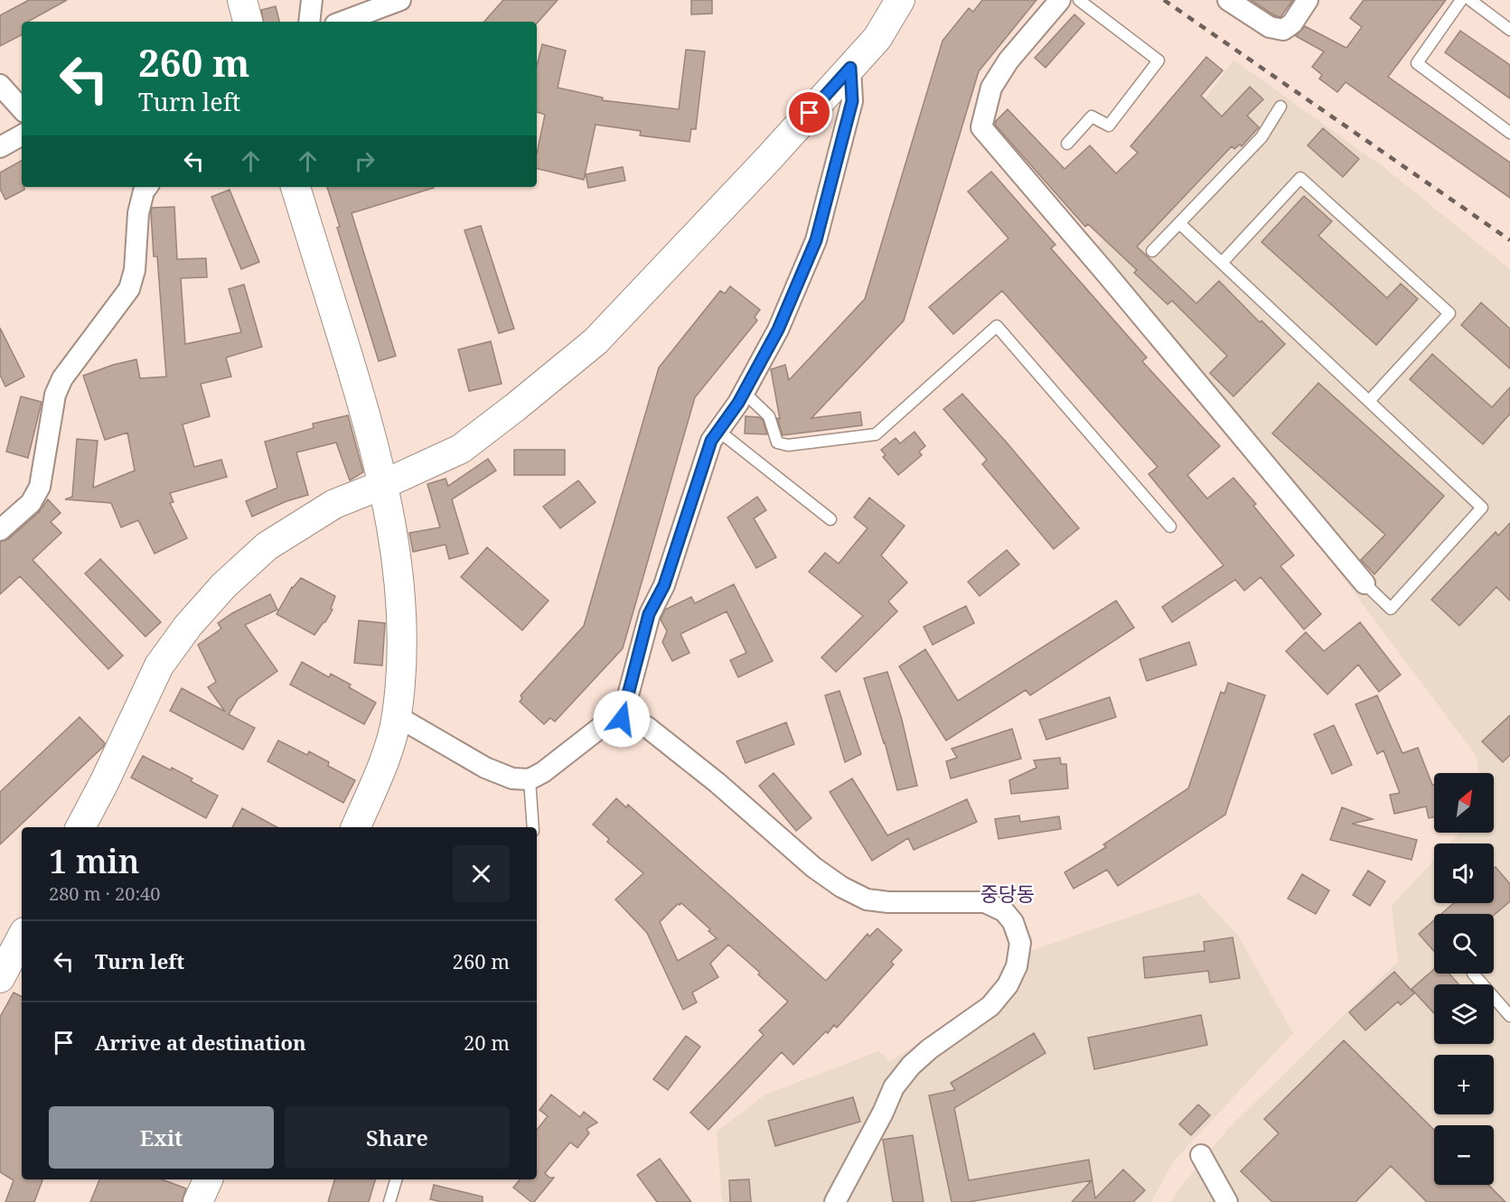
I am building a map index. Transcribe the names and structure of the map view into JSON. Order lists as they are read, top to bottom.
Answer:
{
  "districts": ["중당동"],
  "north": "top right",
  "page": {
    "turn": ["260 m", "Turn left"],
    "map_buttons": ["+", "−"],
    "heading": ["1 min", "280 m · 20:40"],
    "list": [
      {
        "name": "Turn left",
        "value": "260 m"
      },
      {
        "name": "Arrive at destination",
        "value": "20 m"
      }
    ],
    "buttons": ["Exit", "Share"]
  }
}
